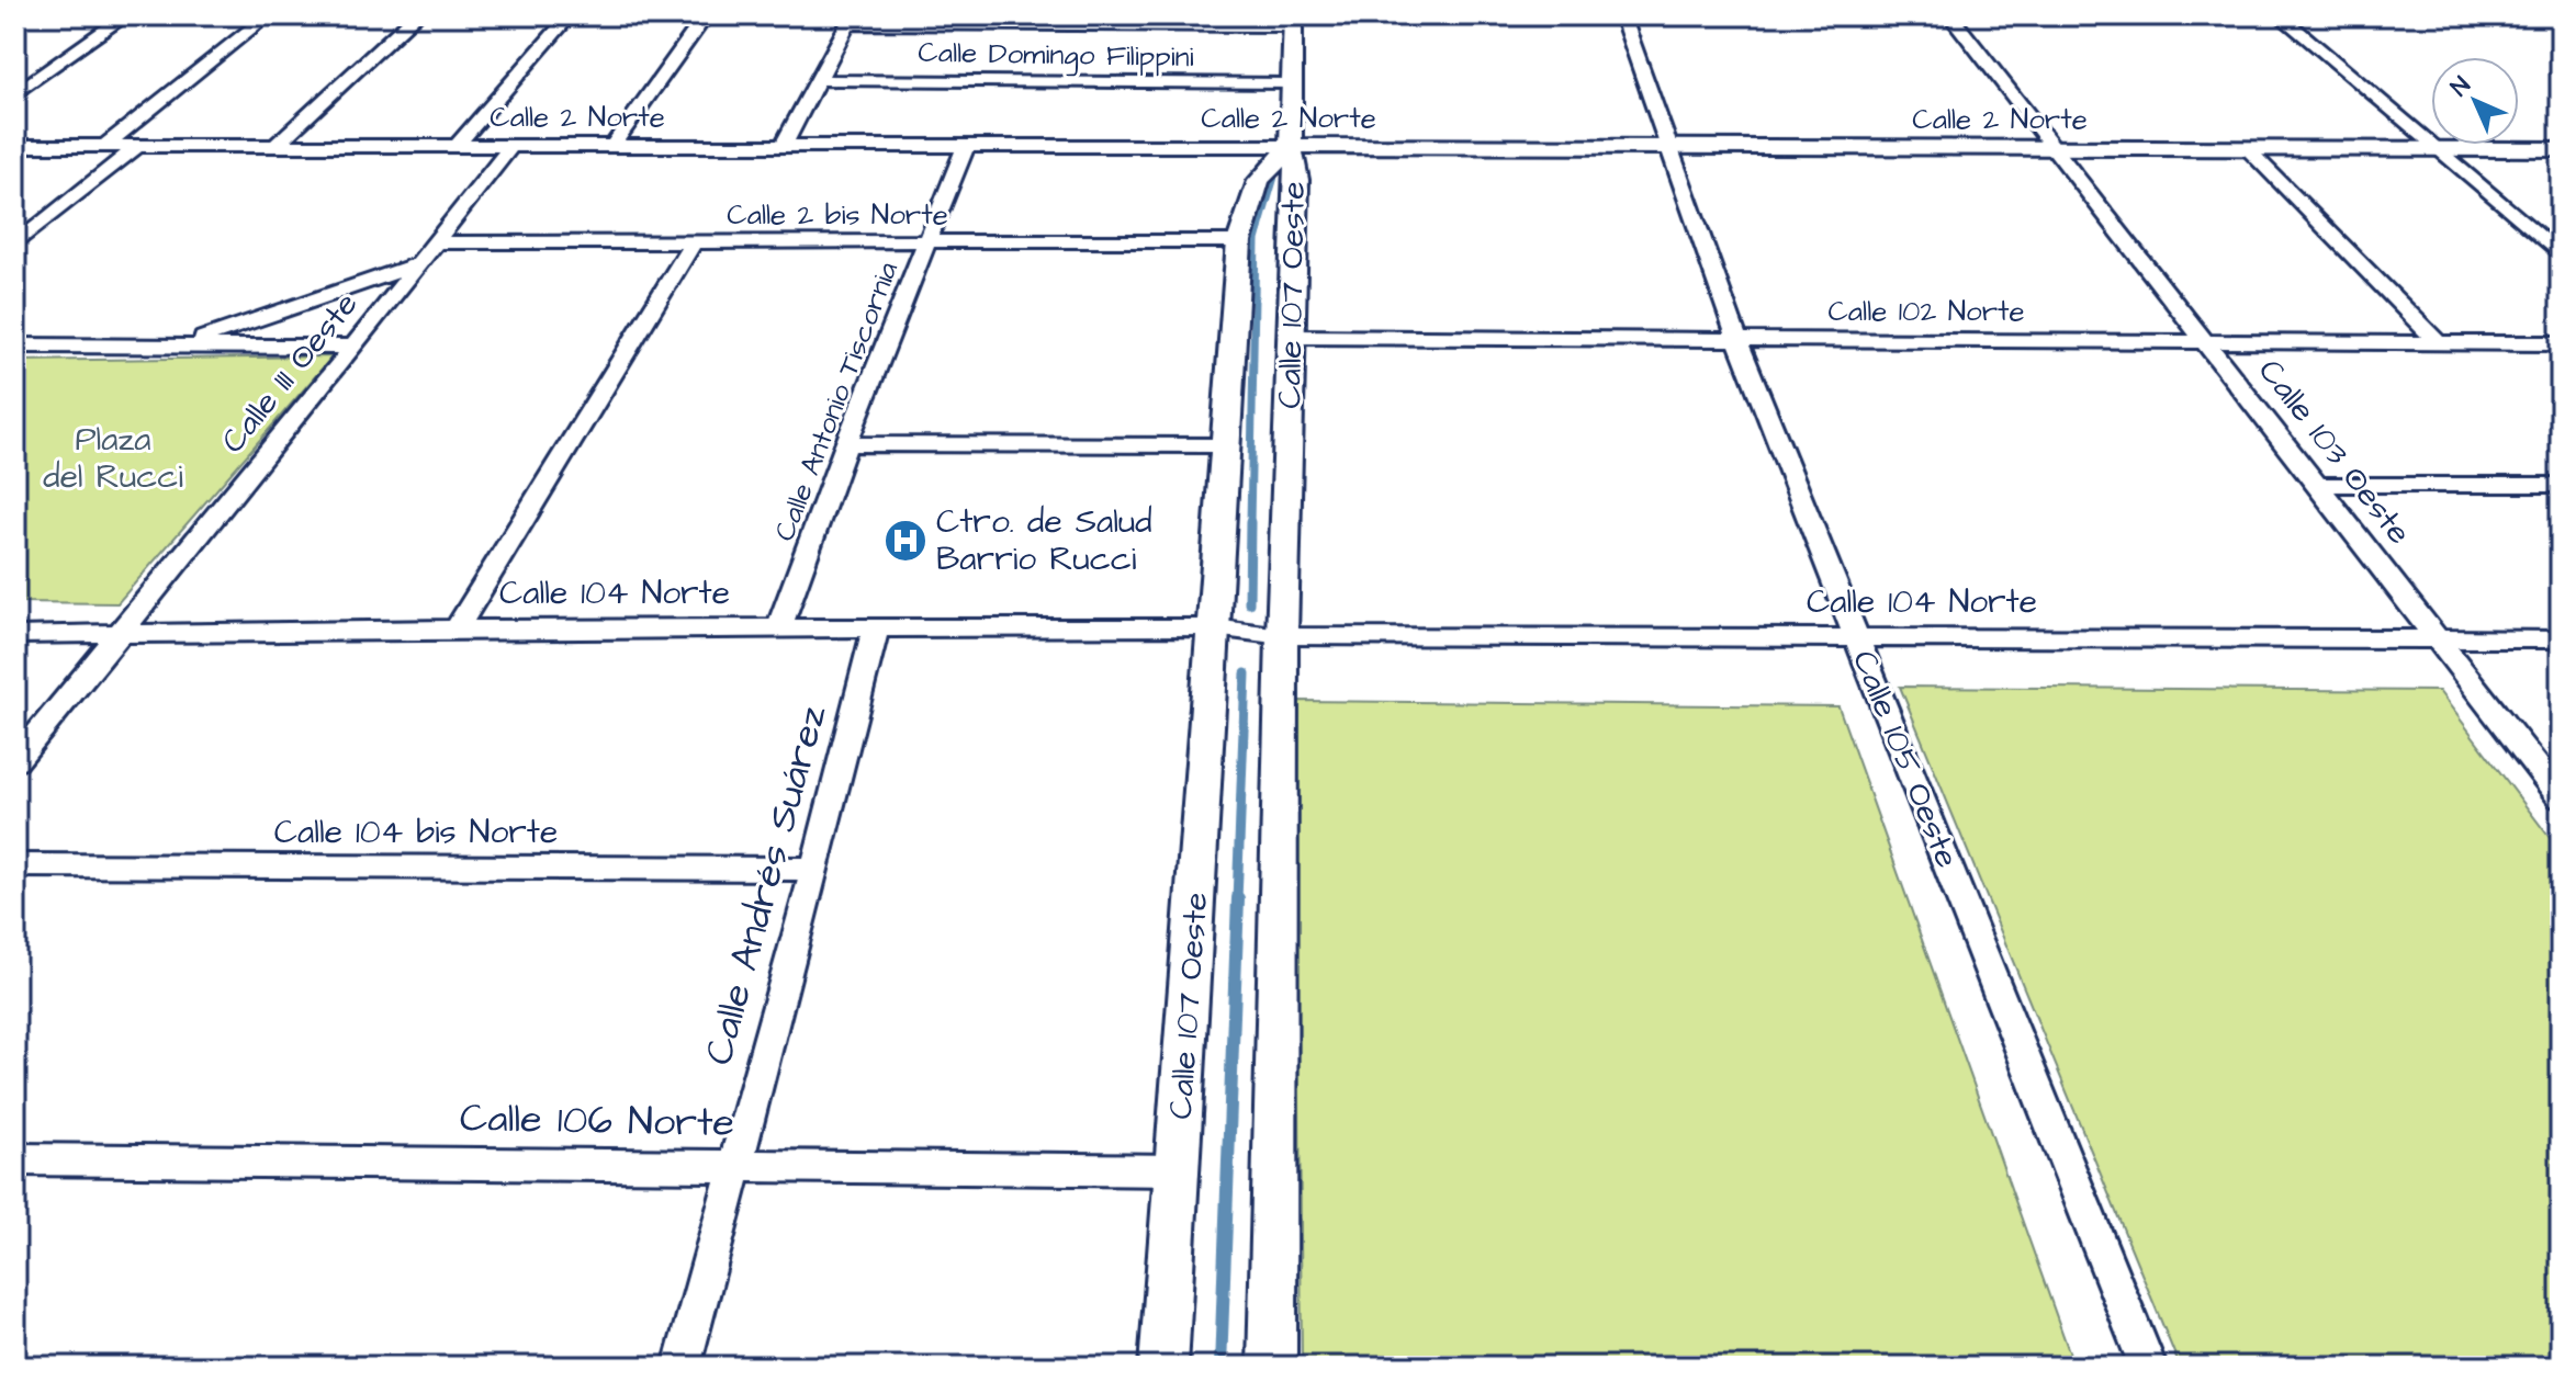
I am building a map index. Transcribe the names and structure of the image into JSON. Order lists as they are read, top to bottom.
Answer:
{
  "streets": {
    "street": [
      "Calle Domingo Filippini",
      "Calle 2 Norte",
      "Calle 2 bis Norte",
      "Calle 107 Oeste",
      "Calle 102 Norte",
      "Calle 111 Oeste",
      "Calle Antonio Tiscornia",
      "Calle 103 Oeste",
      "Calle 104 Norte",
      "Calle 105 Oeste",
      "Calle 104 bis Norte",
      "Calle Andrés Suárez",
      "Calle 106 Norte"
    ]
  },
  "crossings": [
    ["Calle 2 Norte", "Calle 107 Oeste"],
    ["Calle 2 Norte", "Calle 111 Oeste"],
    ["Calle 2 Norte", "Calle Antonio Tiscornia"],
    ["Calle 2 Norte", "Calle 103 Oeste"],
    ["Calle 2 Norte", "Calle 105 Oeste"],
    ["Calle 2 bis Norte", "Calle 107 Oeste"],
    ["Calle 2 bis Norte", "Calle 111 Oeste"],
    ["Calle 2 bis Norte", "Calle Antonio Tiscornia"],
    ["Calle 107 Oeste", "Calle 102 Norte"],
    ["Calle 107 Oeste", "Calle 104 Norte"],
    ["Calle 107 Oeste", "Calle 106 Norte"],
    ["Calle 102 Norte", "Calle 103 Oeste"],
    ["Calle 102 Norte", "Calle 105 Oeste"],
    ["Calle 111 Oeste", "Calle 104 Norte"],
    ["Calle Antonio Tiscornia", "Calle 104 Norte"],
    ["Calle 103 Oeste", "Calle 104 Norte"],
    ["Calle 104 Norte", "Calle 105 Oeste"],
    ["Calle 104 Norte", "Calle Andrés Suárez"],
    ["Calle 104 bis Norte", "Calle Andrés Suárez"],
    ["Calle Andrés Suárez", "Calle 106 Norte"]
  ],
  "parks": ["Plaza del Rucci"],
  "places": {
    "hospital": ["Ctro. de Salud Barrio Rucci"]
  },
  "north": "top left"
}
